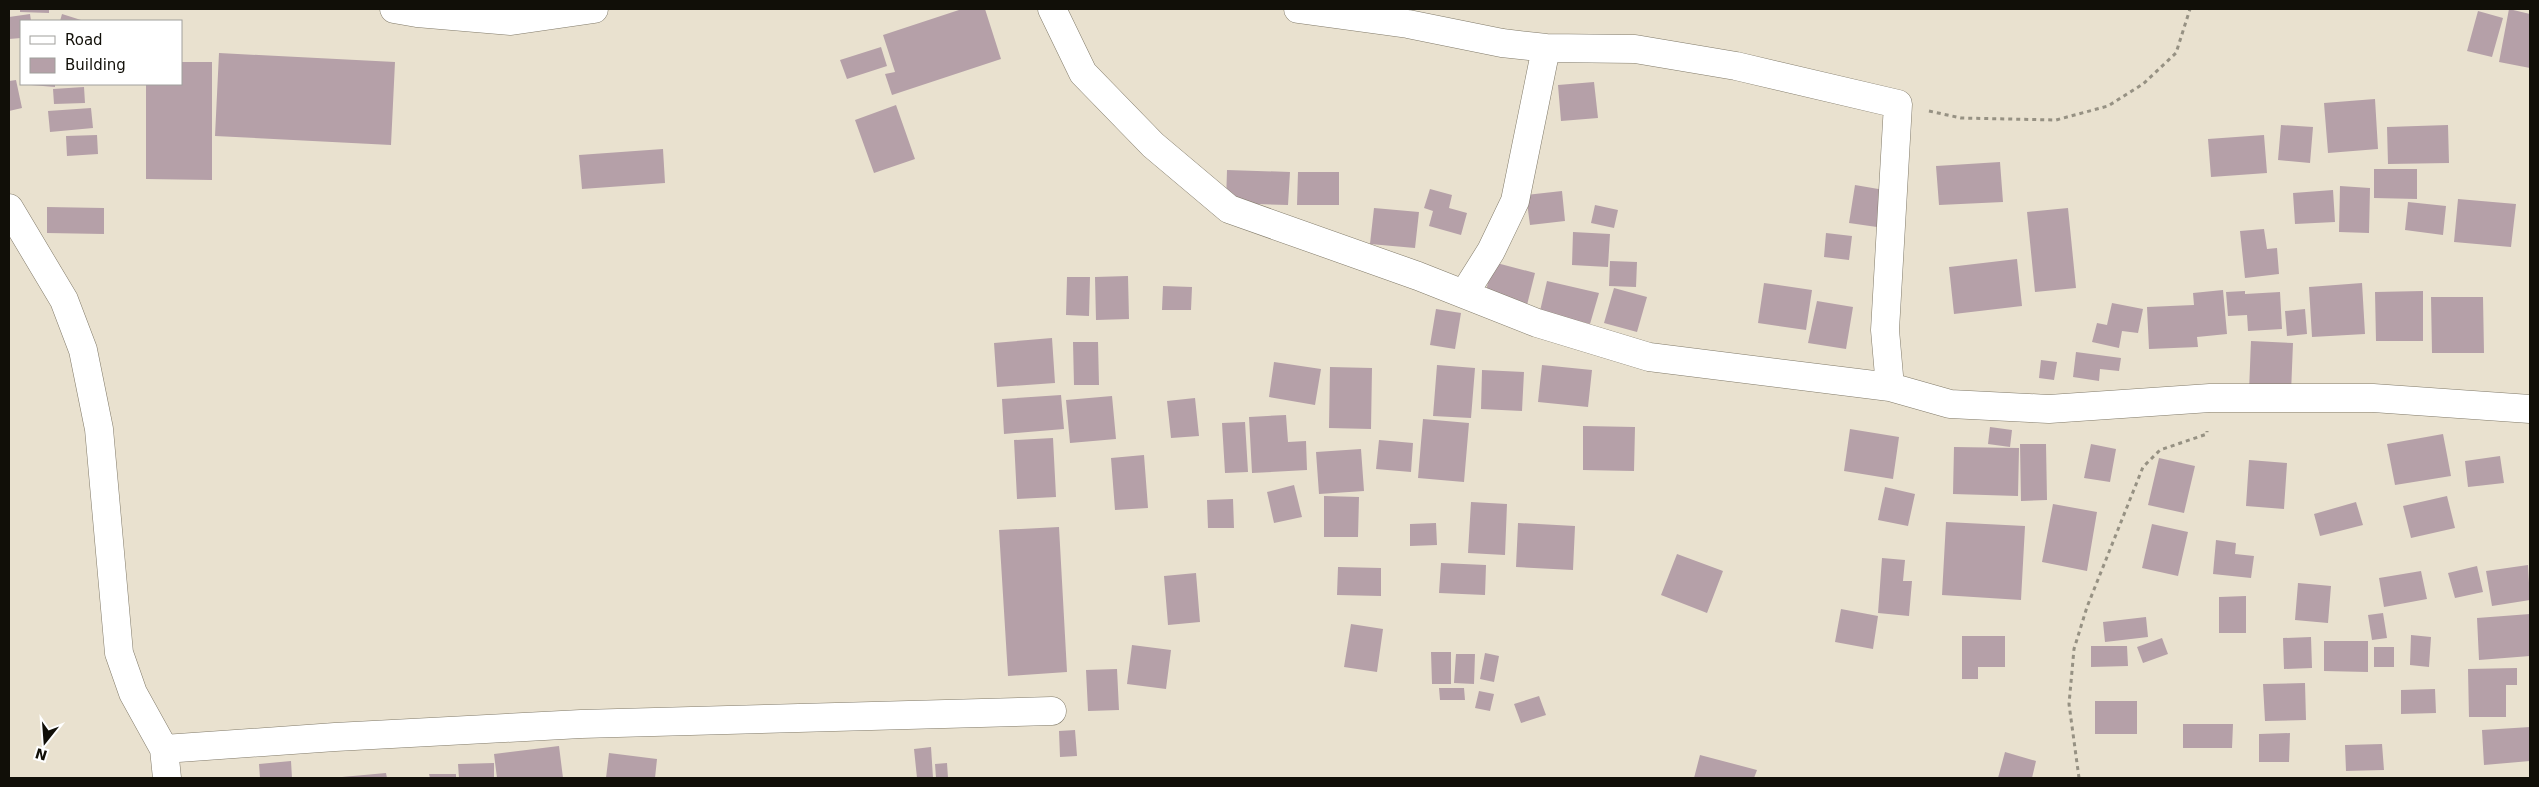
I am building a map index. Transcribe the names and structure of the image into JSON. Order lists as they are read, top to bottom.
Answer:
{
  "legend": ["Road", "Building"],
  "north": "bottom"
}
